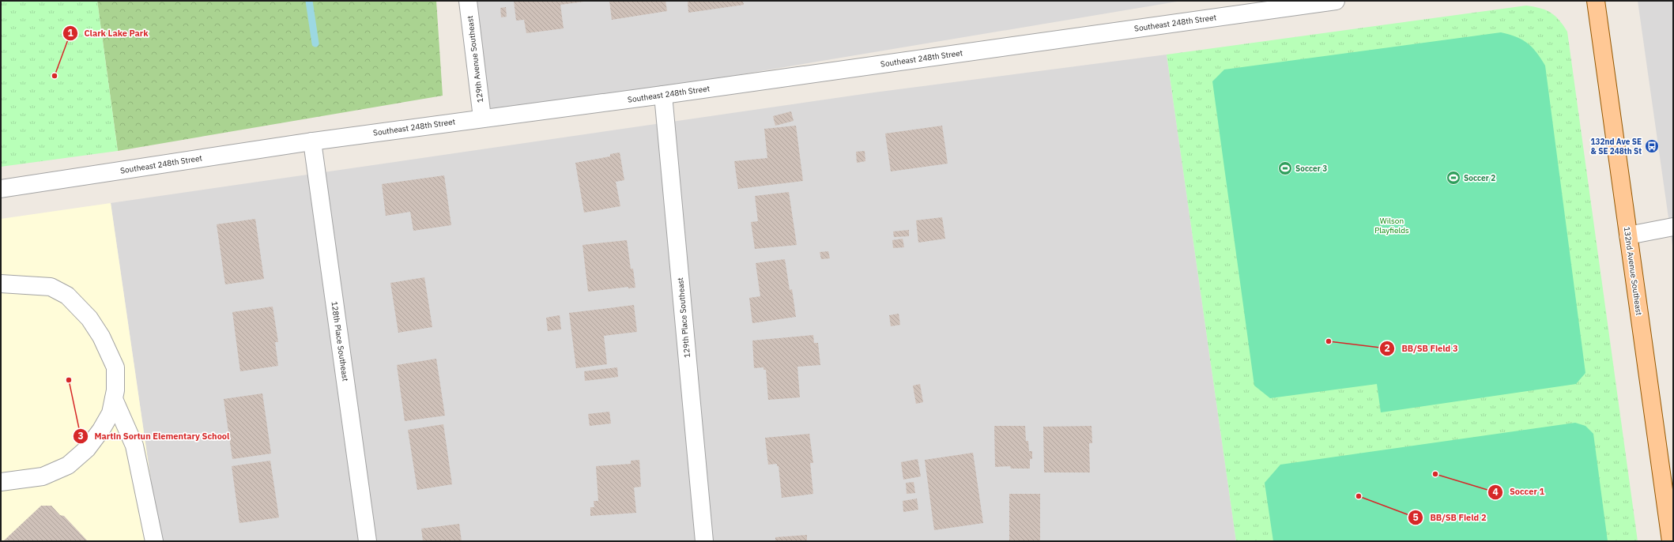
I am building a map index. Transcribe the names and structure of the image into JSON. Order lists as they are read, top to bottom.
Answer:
{
  "streets": {
    "main road": ["132nd Avenue Southeast"],
    "street": [
      "Southeast 248th Street",
      "129th Avenue Southeast",
      "129th Place Southeast",
      "128th Place Southeast"
    ]
  },
  "crossings": [
    ["Southeast 248th Street", "129th Avenue Southeast"],
    ["Southeast 248th Street", "129th Place Southeast"],
    ["Southeast 248th Street", "128th Place Southeast"]
  ],
  "parks": ["Wilson Playfields"],
  "places": {
    "other": [
      "Clark Lake Park",
      "BB/SB Field 3",
      "Martin Sortun Elementary School",
      "Soccer 1",
      "BB/SB Field 2"
    ],
    "bus stop": ["132nd Ave SE & SE 248th St"],
    "sports": ["Soccer 3", "Soccer 2"]
  }
}
